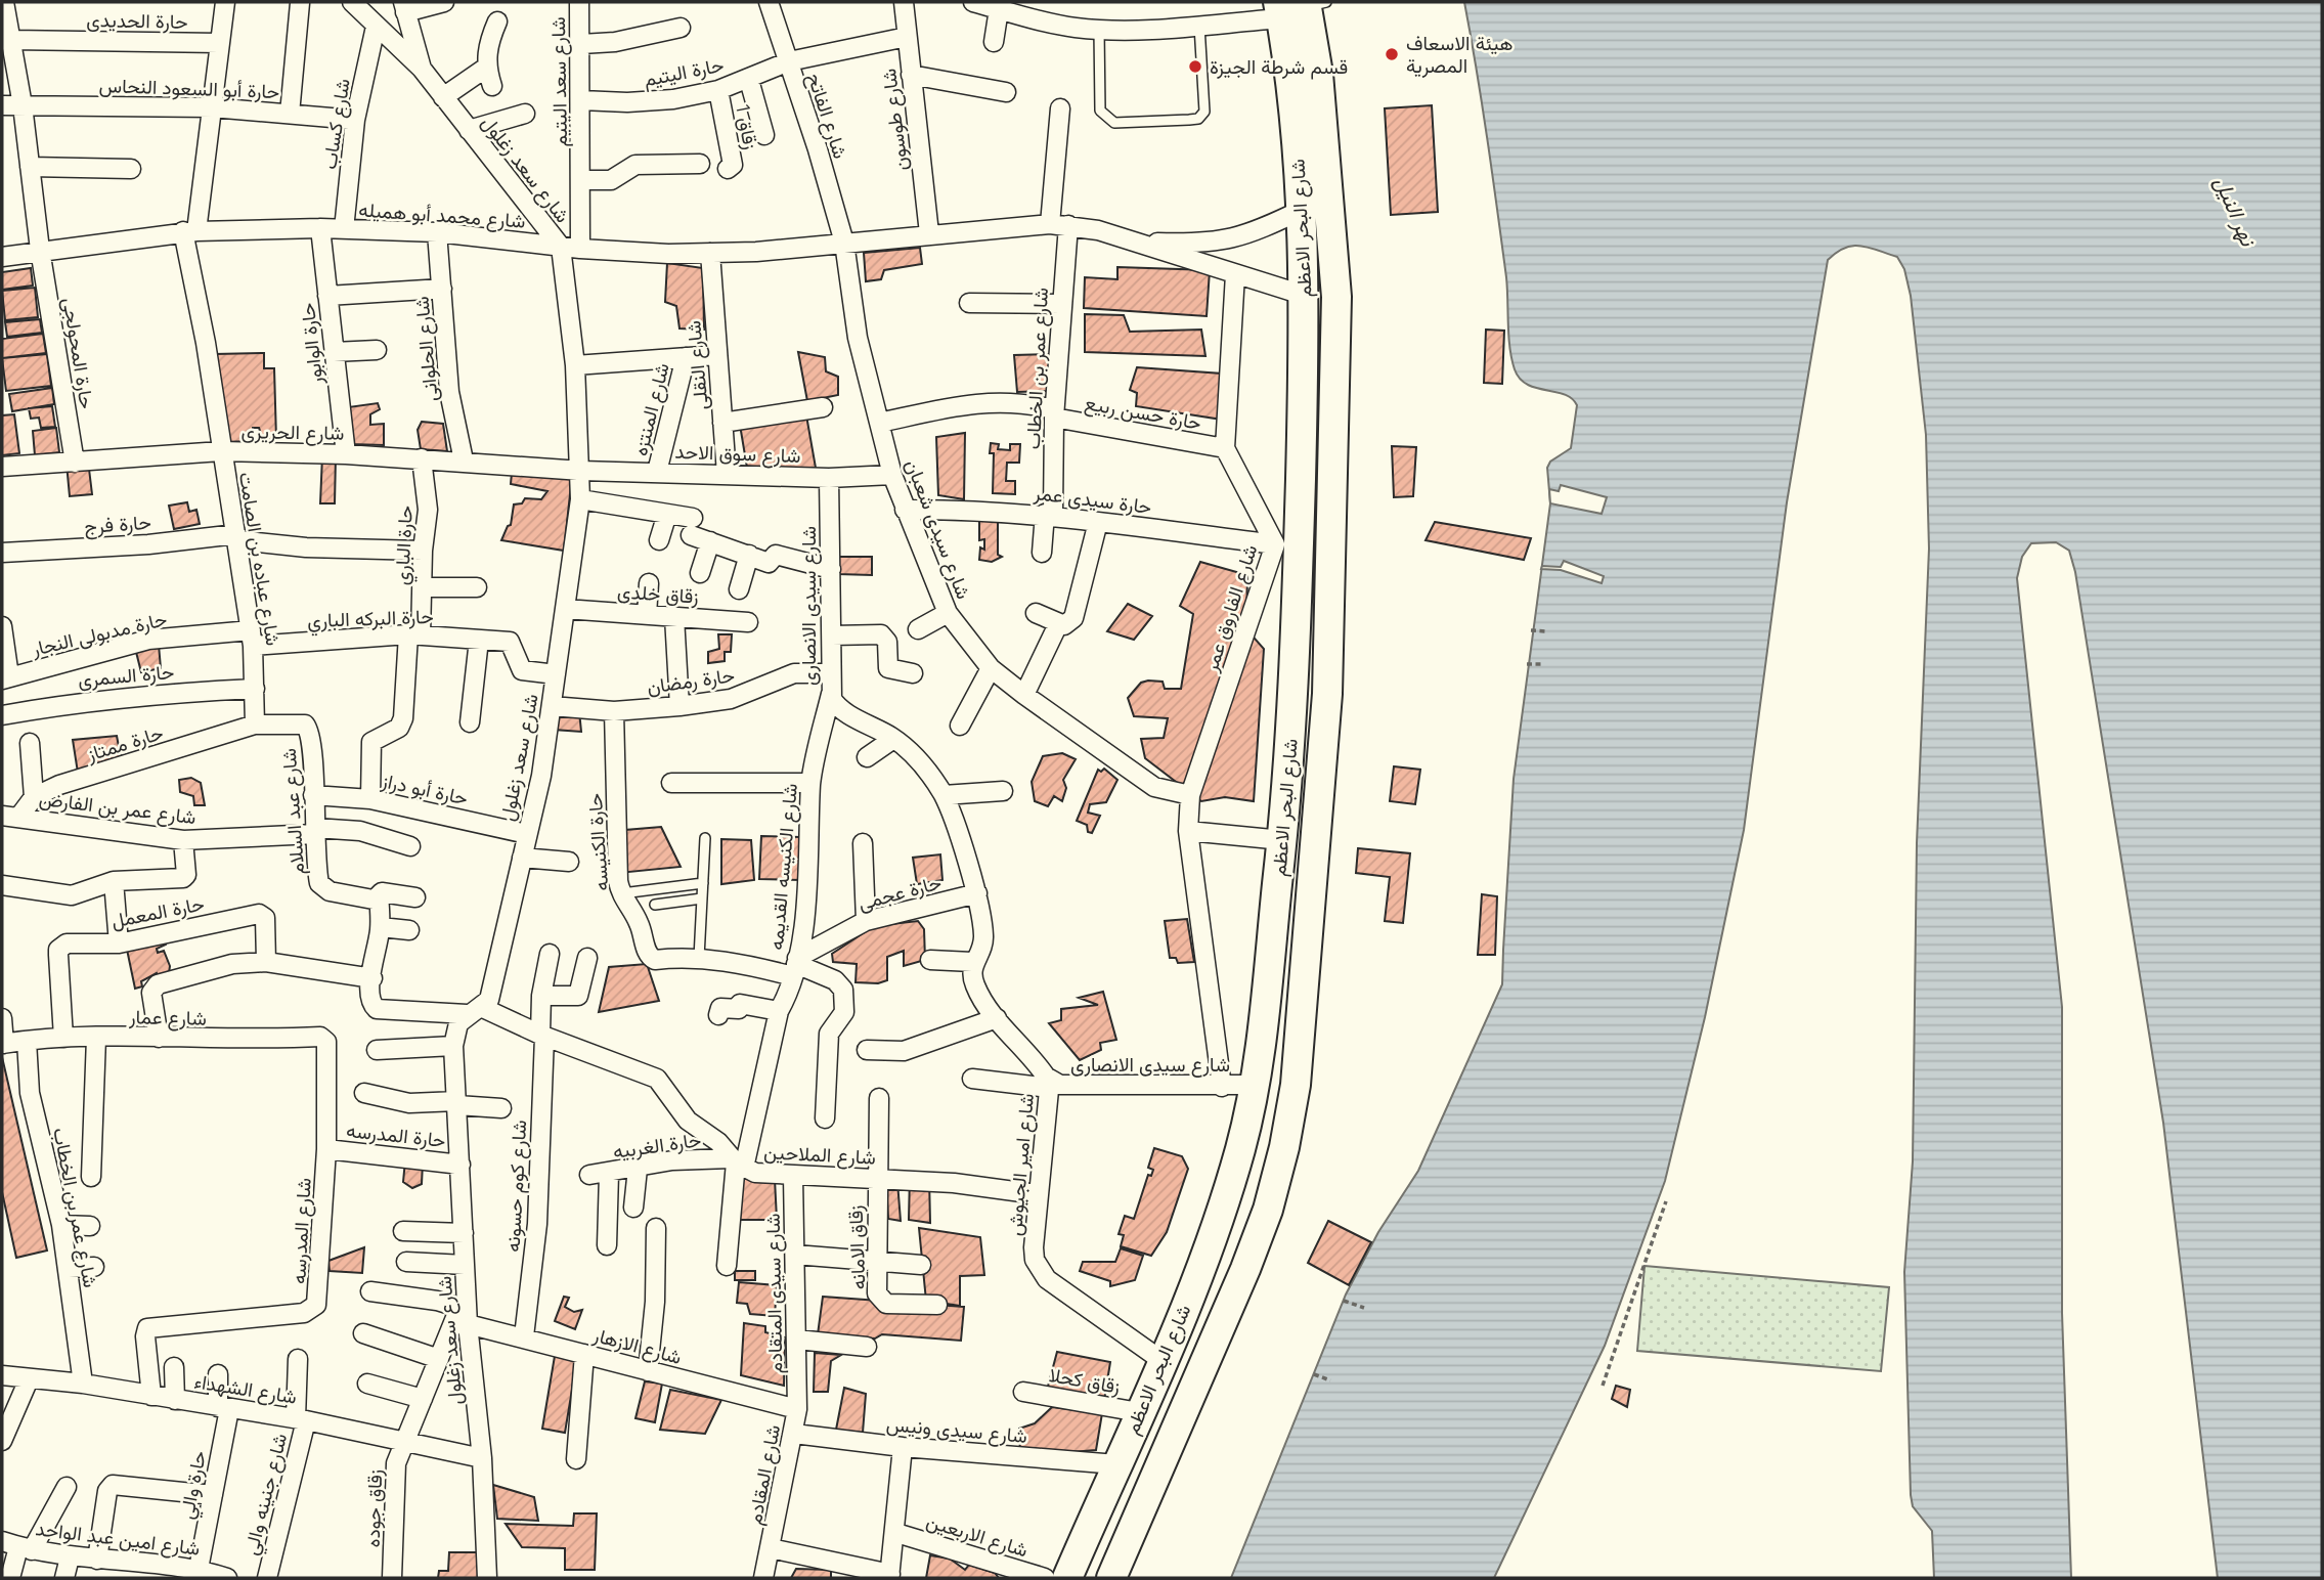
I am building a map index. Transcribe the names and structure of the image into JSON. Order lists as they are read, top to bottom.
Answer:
{
  "streets": {
    "main road": ["شارع البحر الاعظم"],
    "street": [
      "حارة الحديدى",
      "حارة اليتيم",
      "شارع سعد اليتيم",
      "حارة أبو السعود النحاس",
      "شارع الفاتح",
      "شارع طوسون",
      "شارع كساب",
      "زقاق 1",
      "شارع سعد زغلول",
      "شارع محمد أبو هميله",
      "حارة الوابور",
      "شارع الحلوانى",
      "حارة المحولجى",
      "شارع النقلى",
      "شارع عمر بن الخطاب",
      "شارع المنتزه",
      "حارة حسن ربيع",
      "شارع الحريرى",
      "شارع سوق الاحد",
      "حارة سيدى عمر",
      "حارة فرج",
      "شارع سيدى شعبان",
      "حارة الباري",
      "شارع عباده بن الصامت",
      "زقاق خلدى",
      "شارع سيدى الانصارى",
      "شارع الفاروق عمر",
      "حارة البركه الباري",
      "حارة مدبولى النجار",
      "حارة السمرى",
      "حارة رمضان",
      "حارة ممتاز",
      "حارة أبو دراز",
      "شارع عمر بن الفارض",
      "شارع عبد السلام",
      "حارة الكنيسه",
      "شارع الكنيسه القديمه",
      "حارة عجمى",
      "حارة المعمل",
      "شارع عمار",
      "حارة المدرسه",
      "حارة الغربيه",
      "شارع الملاحين",
      "شارع امير الجيوش",
      "شارع كوم حسونه",
      "شارع المدرسه",
      "زقاق الامانه",
      "شارع سيدى المتقادم",
      "شارع الازهار",
      "زقاق كحلا",
      "شارع الشهداء",
      "شارع سيدى ونيس",
      "شارع المقادم",
      "حارة والي",
      "شارع جنينه والي",
      "زقاق جوده",
      "شارع الاربعين",
      "شارع امين عبد الواحد"
    ]
  },
  "crossings": [
    ["حارة الحديدى", "حارة المحولجى"],
    ["حارة الحديدى", "شارع عباده بن الصامت"],
    ["حارة اليتيم", "شارع سعد اليتيم"],
    ["حارة اليتيم", "شارع الفاتح"],
    ["حارة اليتيم", "شارع طوسون"],
    ["حارة اليتيم", "زقاق 1"],
    ["شارع سعد اليتيم", "شارع محمد أبو هميله"],
    ["حارة أبو السعود النحاس", "شارع كساب"],
    ["حارة أبو السعود النحاس", "حارة المحولجى"],
    ["حارة أبو السعود النحاس", "شارع عباده بن الصامت"],
    ["شارع الفاتح", "شارع محمد أبو هميله"],
    ["شارع الفاتح", "شارع سيدى شعبان"],
    ["شارع طوسون", "شارع محمد أبو هميله"],
    ["شارع كساب", "شارع سعد زغلول"],
    ["شارع كساب", "شارع محمد أبو هميله"],
    ["شارع سعد زغلول", "شارع محمد أبو هميله"],
    ["شارع سعد زغلول", "شارع الحريرى"],
    ["شارع سعد زغلول", "شارع سوق الاحد"],
    ["شارع سعد زغلول", "زقاق خلدى"],
    ["شارع سعد زغلول", "حارة البركه الباري"],
    ["شارع سعد زغلول", "حارة رمضان"],
    ["شارع سعد زغلول", "حارة أبو دراز"],
    ["شارع سعد زغلول", "حارة المدرسه"],
    ["شارع سعد زغلول", "شارع الازهار"],
    ["شارع سعد زغلول", "شارع الشهداء"],
    ["شارع سعد زغلول", "زقاق جوده"],
    ["شارع محمد أبو هميله", "شارع البحر الاعظم"],
    ["شارع محمد أبو هميله", "حارة الوابور"],
    ["شارع محمد أبو هميله", "شارع الحلوانى"],
    ["شارع محمد أبو هميله", "حارة المحولجى"],
    ["شارع محمد أبو هميله", "شارع النقلى"],
    ["شارع محمد أبو هميله", "شارع عمر بن الخطاب"],
    ["شارع محمد أبو هميله", "شارع سيدى شعبان"],
    ["شارع محمد أبو هميله", "شارع عباده بن الصامت"],
    ["شارع البحر الاعظم", "شارع سيدى الانصارى"],
    ["شارع البحر الاعظم", "شارع امير الجيوش"],
    ["شارع البحر الاعظم", "زقاق كحلا"],
    ["شارع البحر الاعظم", "شارع سيدى ونيس"],
    ["حارة الوابور", "شارع الحريرى"],
    ["شارع الحلوانى", "شارع الحريرى"],
    ["حارة المحولجى", "شارع الحريرى"],
    ["شارع النقلى", "شارع سوق الاحد"],
    ["شارع عمر بن الخطاب", "حارة حسن ربيع"],
    ["شارع عمر بن الخطاب", "حارة سيدى عمر"],
    ["شارع عمر بن الخطاب", "شارع عمار"],
    ["شارع عمر بن الخطاب", "شارع الشهداء"],
    ["شارع المنتزه", "شارع سوق الاحد"],
    ["حارة حسن ربيع", "شارع سيدى شعبان"],
    ["حارة حسن ربيع", "شارع الفاروق عمر"],
    ["شارع الحريرى", "شارع سوق الاحد"],
    ["شارع الحريرى", "حارة الباري"],
    ["شارع الحريرى", "شارع عباده بن الصامت"],
    ["شارع سوق الاحد", "شارع سيدى شعبان"],
    ["شارع سوق الاحد", "شارع سيدى الانصارى"],
    ["حارة سيدى عمر", "شارع سيدى شعبان"],
    ["حارة سيدى عمر", "شارع الفاروق عمر"],
    ["حارة فرج", "حارة الباري"],
    ["حارة فرج", "شارع عباده بن الصامت"],
    ["شارع سيدى شعبان", "شارع الفاروق عمر"],
    ["حارة الباري", "حارة البركه الباري"],
    ["حارة الباري", "حارة أبو دراز"],
    ["شارع عباده بن الصامت", "حارة البركه الباري"],
    ["شارع عباده بن الصامت", "حارة مدبولى النجار"],
    ["شارع عباده بن الصامت", "حارة السمرى"],
    ["شارع عباده بن الصامت", "حارة ممتاز"],
    ["شارع عباده بن الصامت", "شارع عبد السلام"],
    ["شارع سيدى الانصارى", "حارة رمضان"],
    ["شارع سيدى الانصارى", "شارع الكنيسه القديمه"],
    ["شارع سيدى الانصارى", "حارة عجمى"],
    ["شارع سيدى الانصارى", "شارع امير الجيوش"],
    ["حارة البركه الباري", "حارة مدبولى النجار"],
    ["حارة رمضان", "حارة الكنيسه"],
    ["حارة ممتاز", "شارع عمر بن الفارض"],
    ["حارة ممتاز", "شارع عبد السلام"],
    ["حارة أبو دراز", "شارع عبد السلام"],
    ["شارع عمر بن الفارض", "شارع عبد السلام"],
    ["شارع الكنيسه القديمه", "حارة عجمى"],
    ["شارع الكنيسه القديمه", "حارة الغربيه"],
    ["شارع الكنيسه القديمه", "شارع الملاحين"],
    ["حارة المعمل", "شارع عمار"],
    ["شارع عمار", "شارع المدرسه"],
    ["حارة المدرسه", "شارع المدرسه"],
    ["حارة الغربيه", "شارع الملاحين"],
    ["شارع الملاحين", "شارع امير الجيوش"],
    ["شارع الملاحين", "زقاق الامانه"],
    ["شارع الملاحين", "شارع سيدى المتقادم"],
    ["شارع كوم حسونه", "شارع الازهار"],
    ["شارع المدرسه", "شارع الشهداء"],
    ["شارع سيدى المتقادم", "شارع الازهار"],
    ["شارع سيدى المتقادم", "شارع المقادم"],
    ["شارع الازهار", "شارع المقادم"],
    ["شارع الازهار", "زقاق جوده"],
    ["شارع الشهداء", "حارة والي"],
    ["شارع الشهداء", "شارع جنينه والي"],
    ["شارع الشهداء", "زقاق جوده"],
    ["شارع سيدى ونيس", "شارع المقادم"],
    ["حارة والي", "شارع امين عبد الواحد"]
  ],
  "water": ["نهر النيل"],
  "places": ["هيئة الاسعاف المصرية", "قسم شرطة الجيزة"]
}
